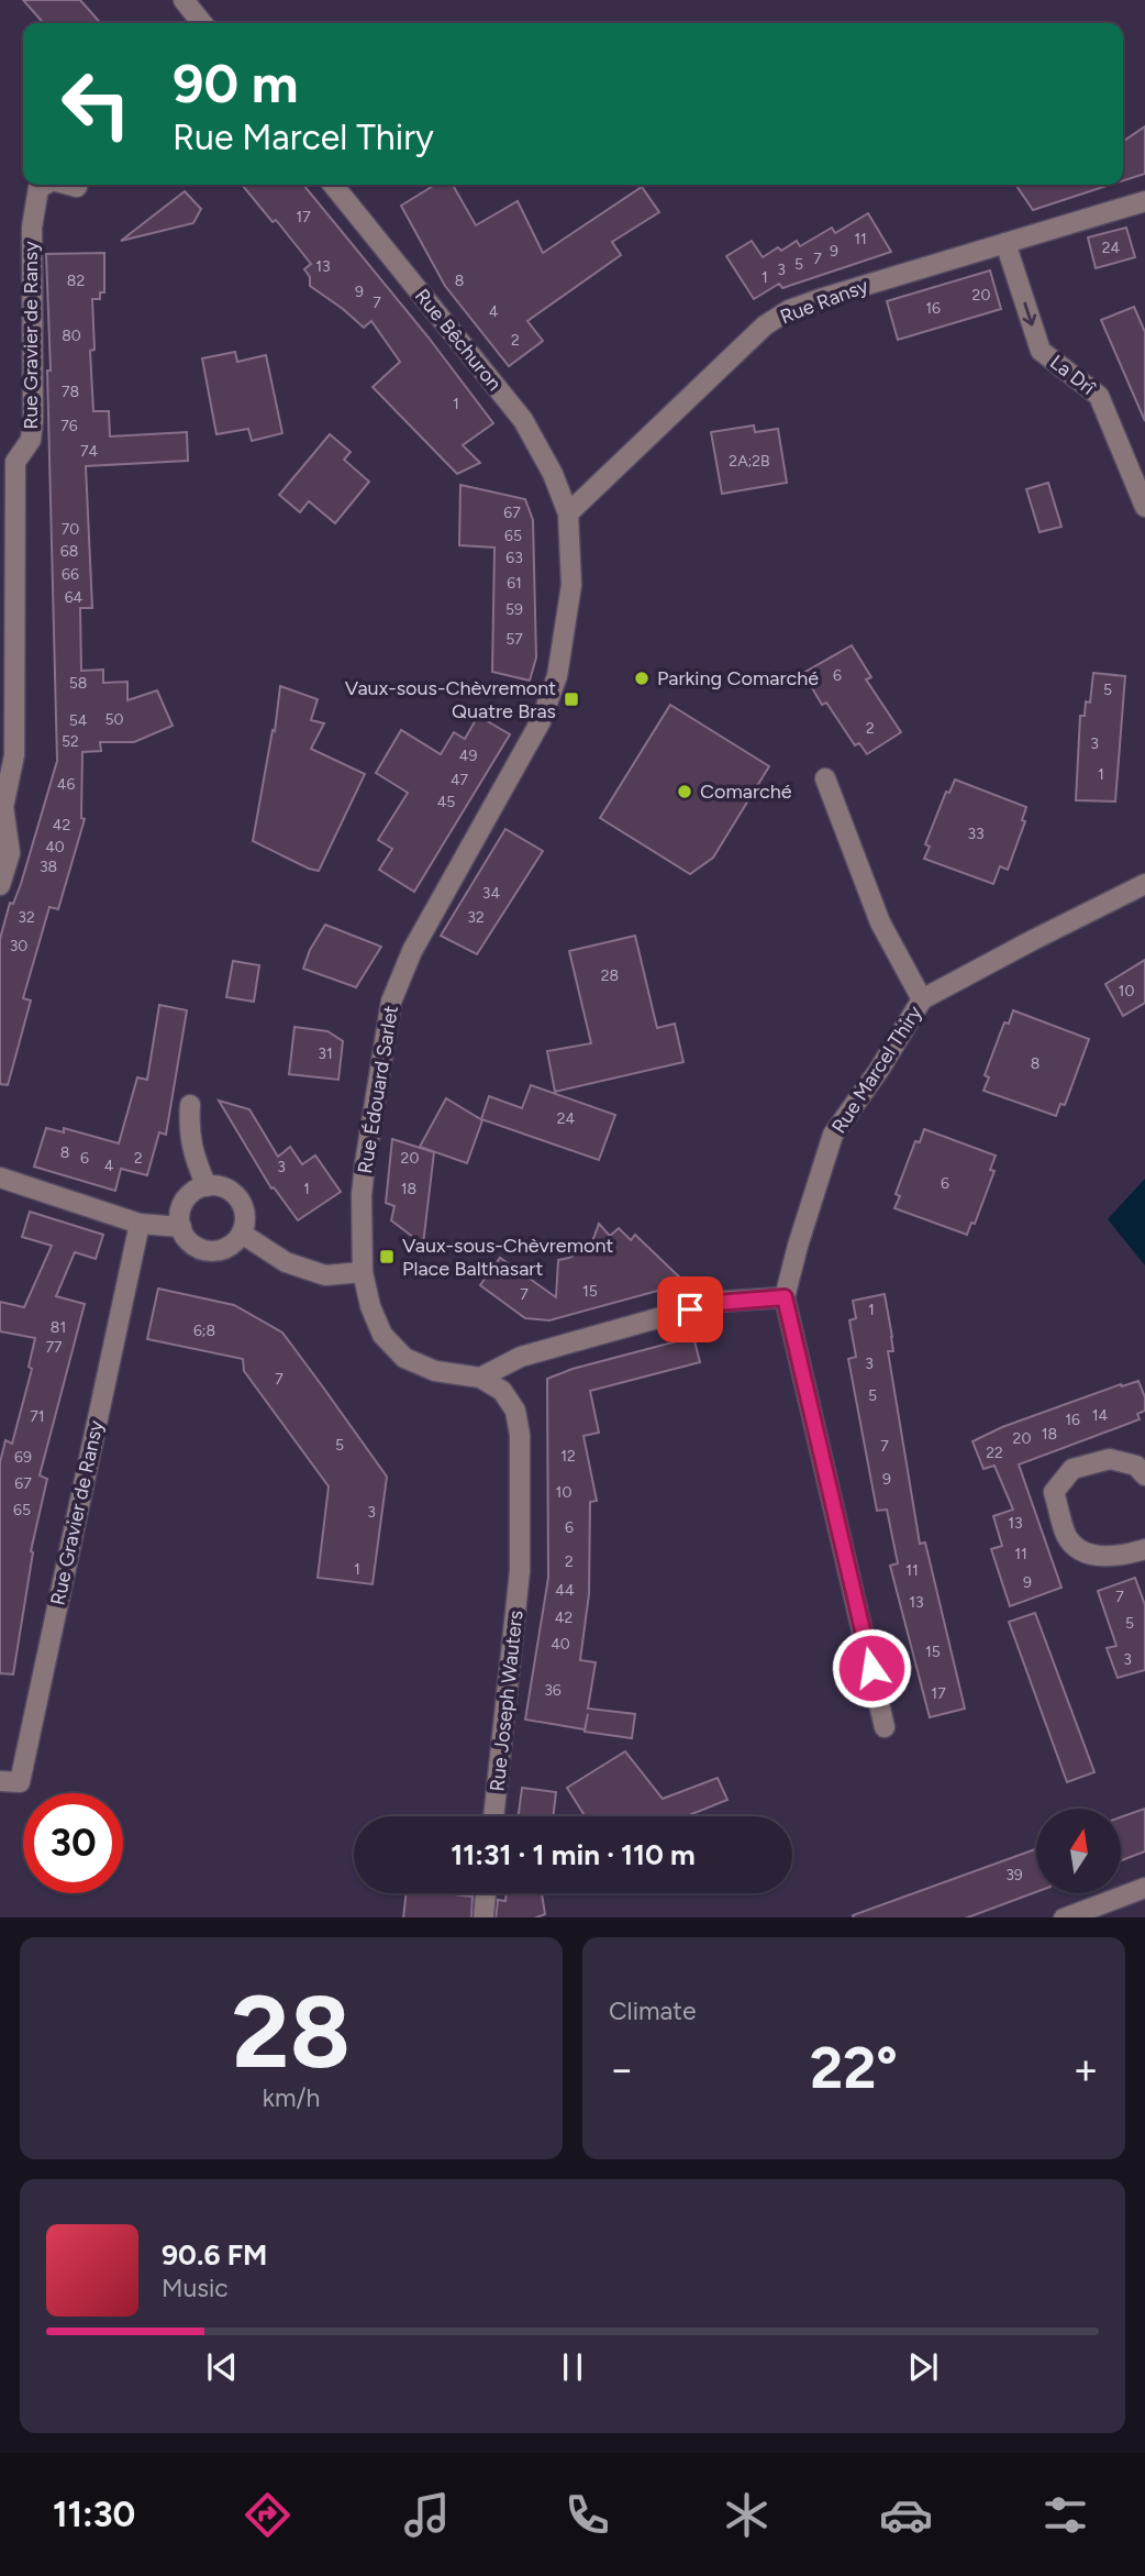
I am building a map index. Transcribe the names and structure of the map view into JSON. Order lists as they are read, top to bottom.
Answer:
{
  "streets": {
    "street": [
      "Rue Ransy",
      "Rue Gravier de Ransy",
      "Rue Bêchuron",
      "La Drî",
      "Rue Marcel Thiry",
      "Rue Édouard Sarlet",
      "Rue Joseph Wauters"
    ]
  },
  "crossings": [
    ["Rue Ransy", "Rue Bêchuron"],
    ["Rue Ransy", "La Drî"],
    ["Rue Ransy", "Rue Édouard Sarlet"],
    ["Rue Bêchuron", "Rue Édouard Sarlet"],
    ["Rue Édouard Sarlet", "Rue Joseph Wauters"]
  ],
  "one_way": ["La Drî"],
  "places": {
    "other": ["Parking Comarché", "Comarché"],
    "transit": ["Vaux-sous-Chèvremont Quatre Bras", "Vaux-sous-Chèvremont Place Balthasart"]
  },
  "house_numbers": [
    "17",
    "11",
    "24",
    "9",
    "7",
    "5",
    "13",
    "3",
    "1",
    "82",
    "8",
    "9",
    "20",
    "7",
    "16",
    "4",
    "80",
    "2",
    "78",
    "1",
    "76",
    "74",
    "2A;2B",
    "67",
    "70",
    "65",
    "68",
    "63",
    "66",
    "61",
    "64",
    "59",
    "57",
    "6",
    "58",
    "5",
    "50",
    "54",
    "2",
    "52",
    "3",
    "49",
    "1",
    "47",
    "46",
    "45",
    "42",
    "33",
    "40",
    "38",
    "34",
    "32",
    "32",
    "30",
    "28",
    "10",
    "31",
    "8",
    "24",
    "8",
    "6",
    "2",
    "20",
    "4",
    "3",
    "6",
    "1",
    "18",
    "15",
    "7",
    "1",
    "81",
    "6;8",
    "77",
    "3",
    "7",
    "5",
    "14",
    "71",
    "16",
    "18",
    "20",
    "5",
    "7",
    "22",
    "12",
    "69",
    "9",
    "67",
    "10",
    "65",
    "3",
    "13",
    "6",
    "11",
    "2",
    "1",
    "11",
    "9",
    "44",
    "7",
    "13",
    "42",
    "5",
    "40",
    "15",
    "3",
    "36",
    "17",
    "39"
  ],
  "north": "top",
  "page": {
    "turn": ["90 m", "Rue Marcel Thiry"],
    "limit": "30",
    "trip": "11:31 · 1 min · 110 m",
    "tile": [
      ["28", "km/h"],
      "Climate"
    ],
    "heat": ["−", "22°", "+"],
    "song": ["90.6 FM", "Music"],
    "tabs": "11:30"
  }
}
